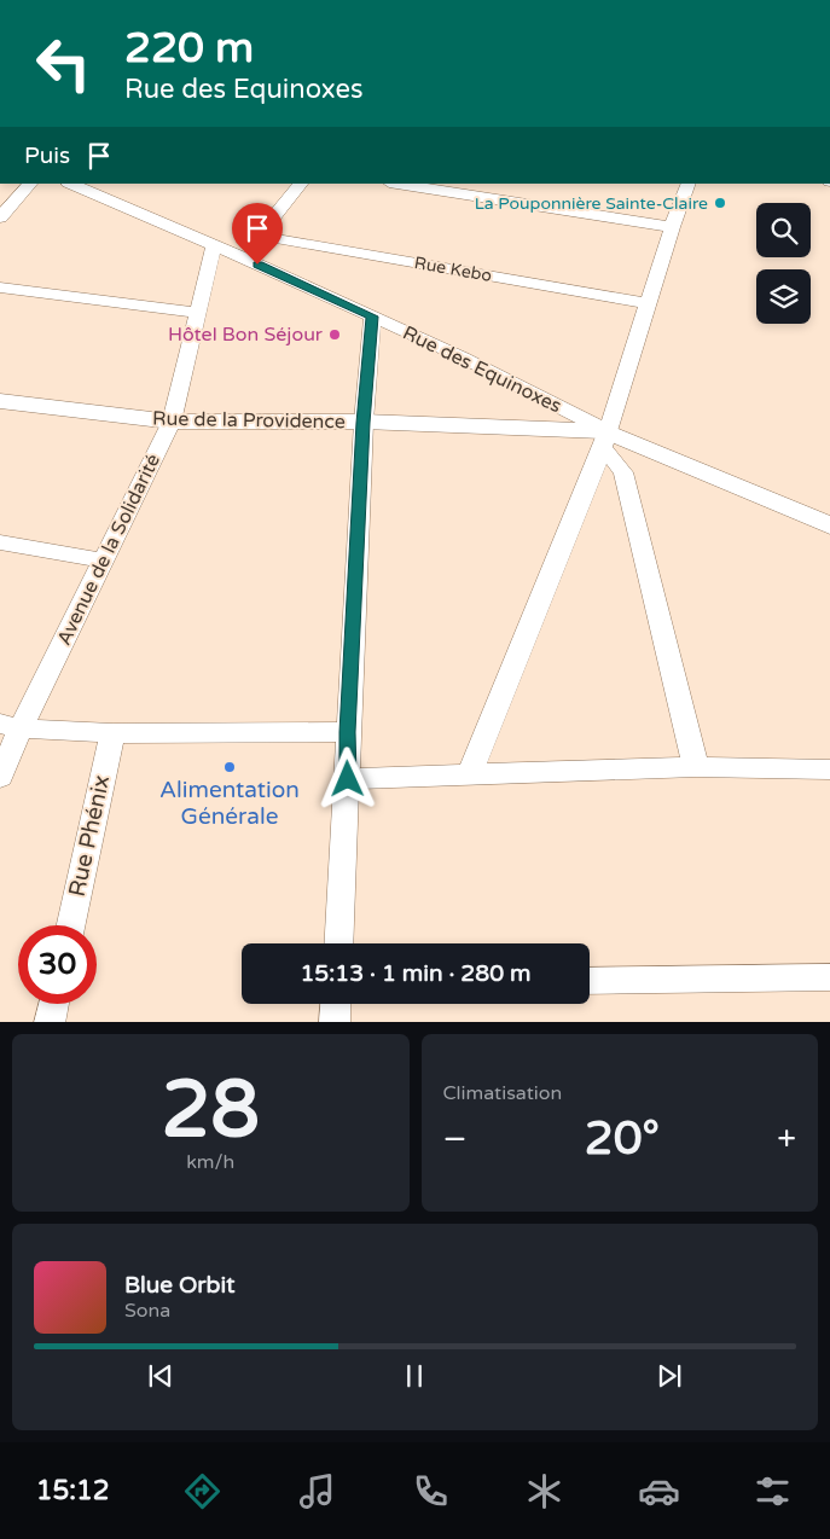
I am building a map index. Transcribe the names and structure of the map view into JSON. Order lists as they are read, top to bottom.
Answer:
{
  "streets": {
    "street": [
      "Rue Kebo",
      "Rue des Equinoxes",
      "Rue de la Providence",
      "Avenue de la Solidarité",
      "Rue Phénix"
    ]
  },
  "crossings": [
    ["Rue des Equinoxes", "Rue de la Providence"],
    ["Rue des Equinoxes", "Avenue de la Solidarité"],
    ["Rue de la Providence", "Avenue de la Solidarité"]
  ],
  "places": ["La Pouponnière Sainte-Claire", "Hôtel Bon Séjour", "Alimentation Générale"],
  "page": {
    "turn": ["220 m", "Rue des Equinoxes"],
    "then": "Puis",
    "limit": "30",
    "trip": "15:13 · 1 min · 280 m",
    "tile": [
      ["28", "km/h"],
      "Climatisation"
    ],
    "heat": ["−", "20°", "+"],
    "song": ["Blue Orbit", "Sona"],
    "tabs": "15:12"
  }
}
